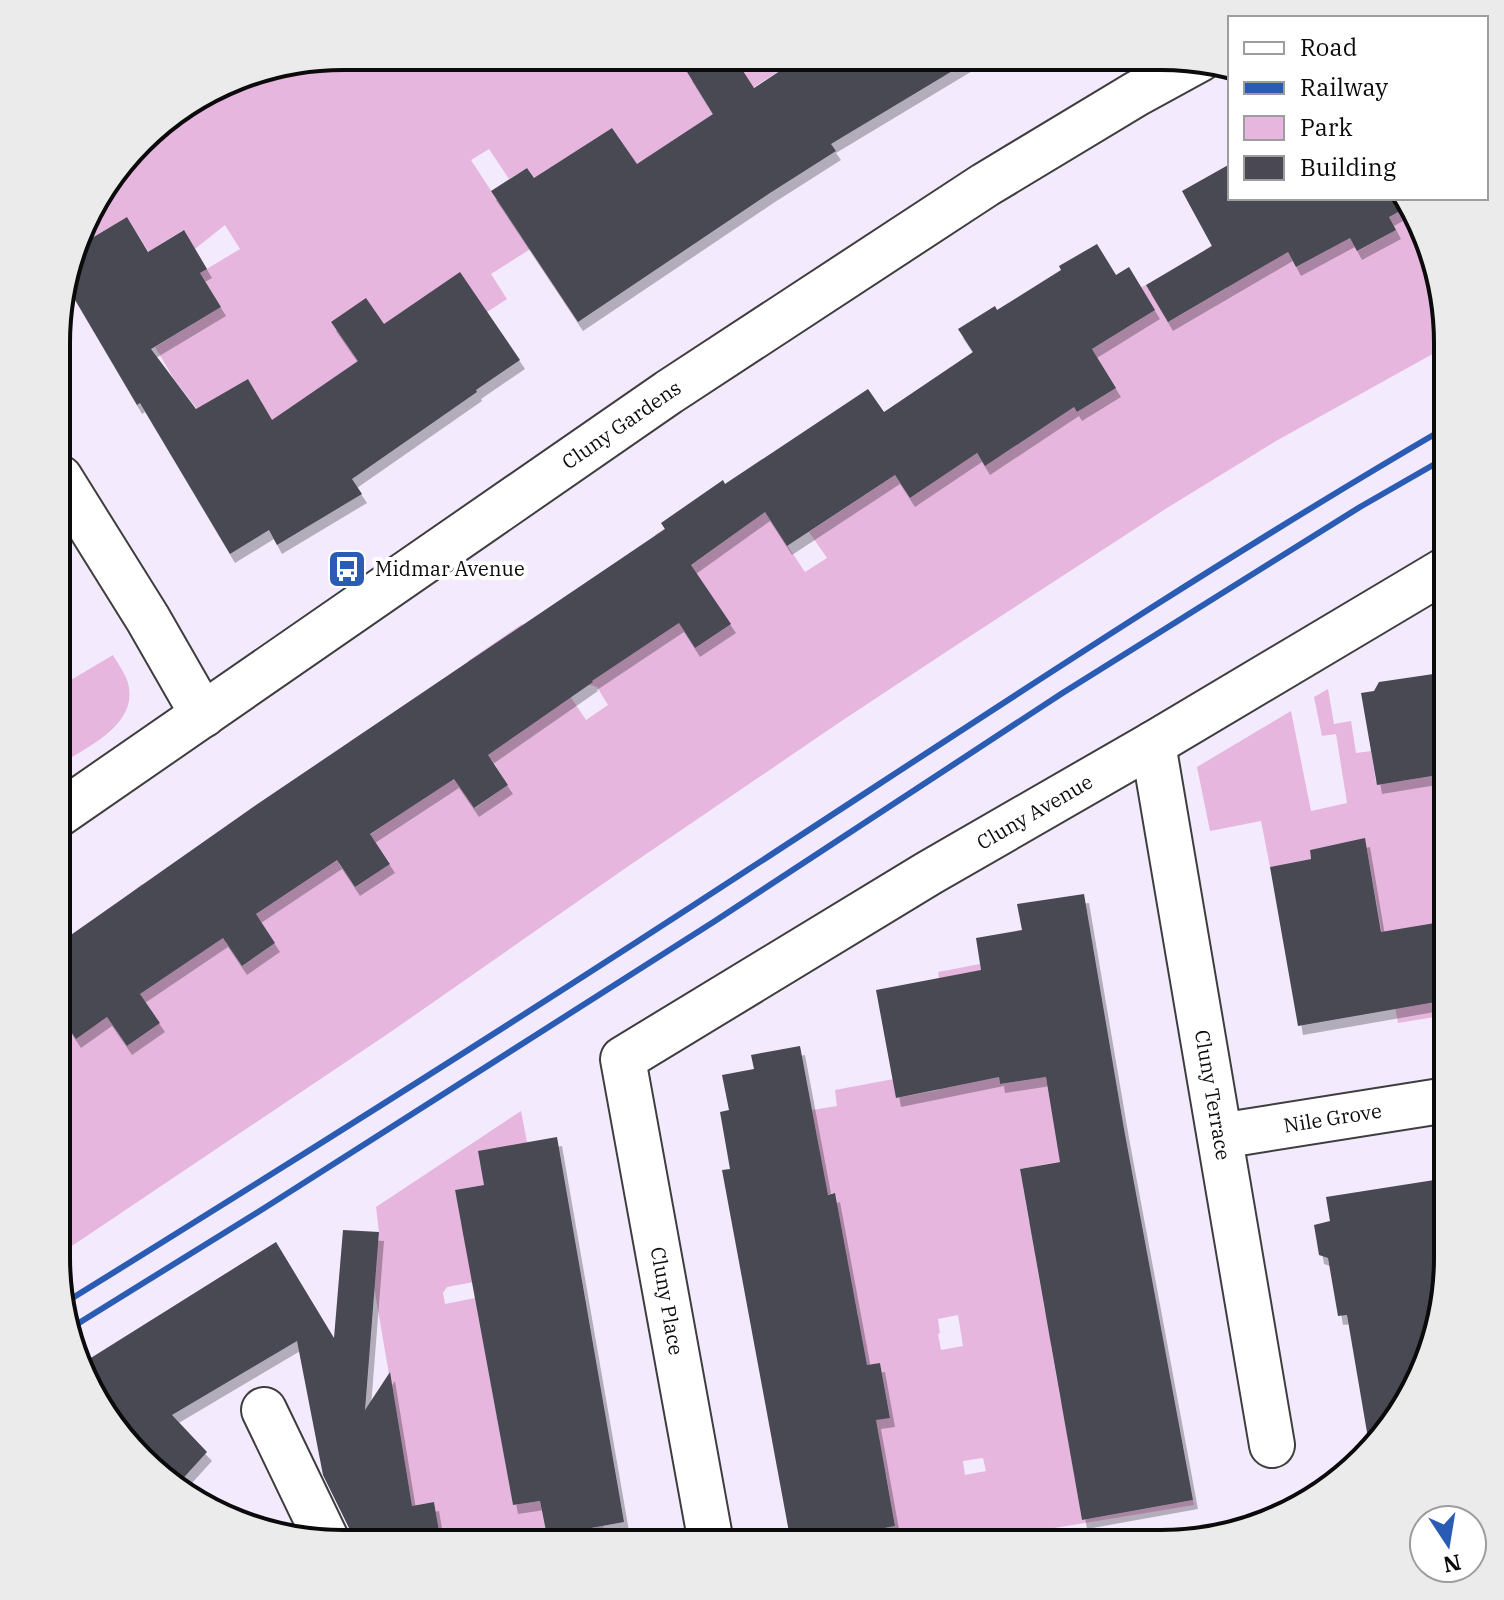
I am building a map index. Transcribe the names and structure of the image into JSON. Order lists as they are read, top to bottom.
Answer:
{
  "streets": {
    "street": [
      "Cluny Gardens",
      "Cluny Avenue",
      "Cluny Terrace",
      "Nile Grove",
      "Cluny Place"
    ]
  },
  "crossings": [
    ["Cluny Avenue", "Cluny Terrace"],
    ["Cluny Avenue", "Cluny Place"],
    ["Cluny Terrace", "Nile Grove"]
  ],
  "places": {
    "bus stop": ["Midmar Avenue"]
  },
  "legend": [
    "Road",
    "Railway",
    "Park",
    "Building"
  ],
  "north": "bottom"
}
